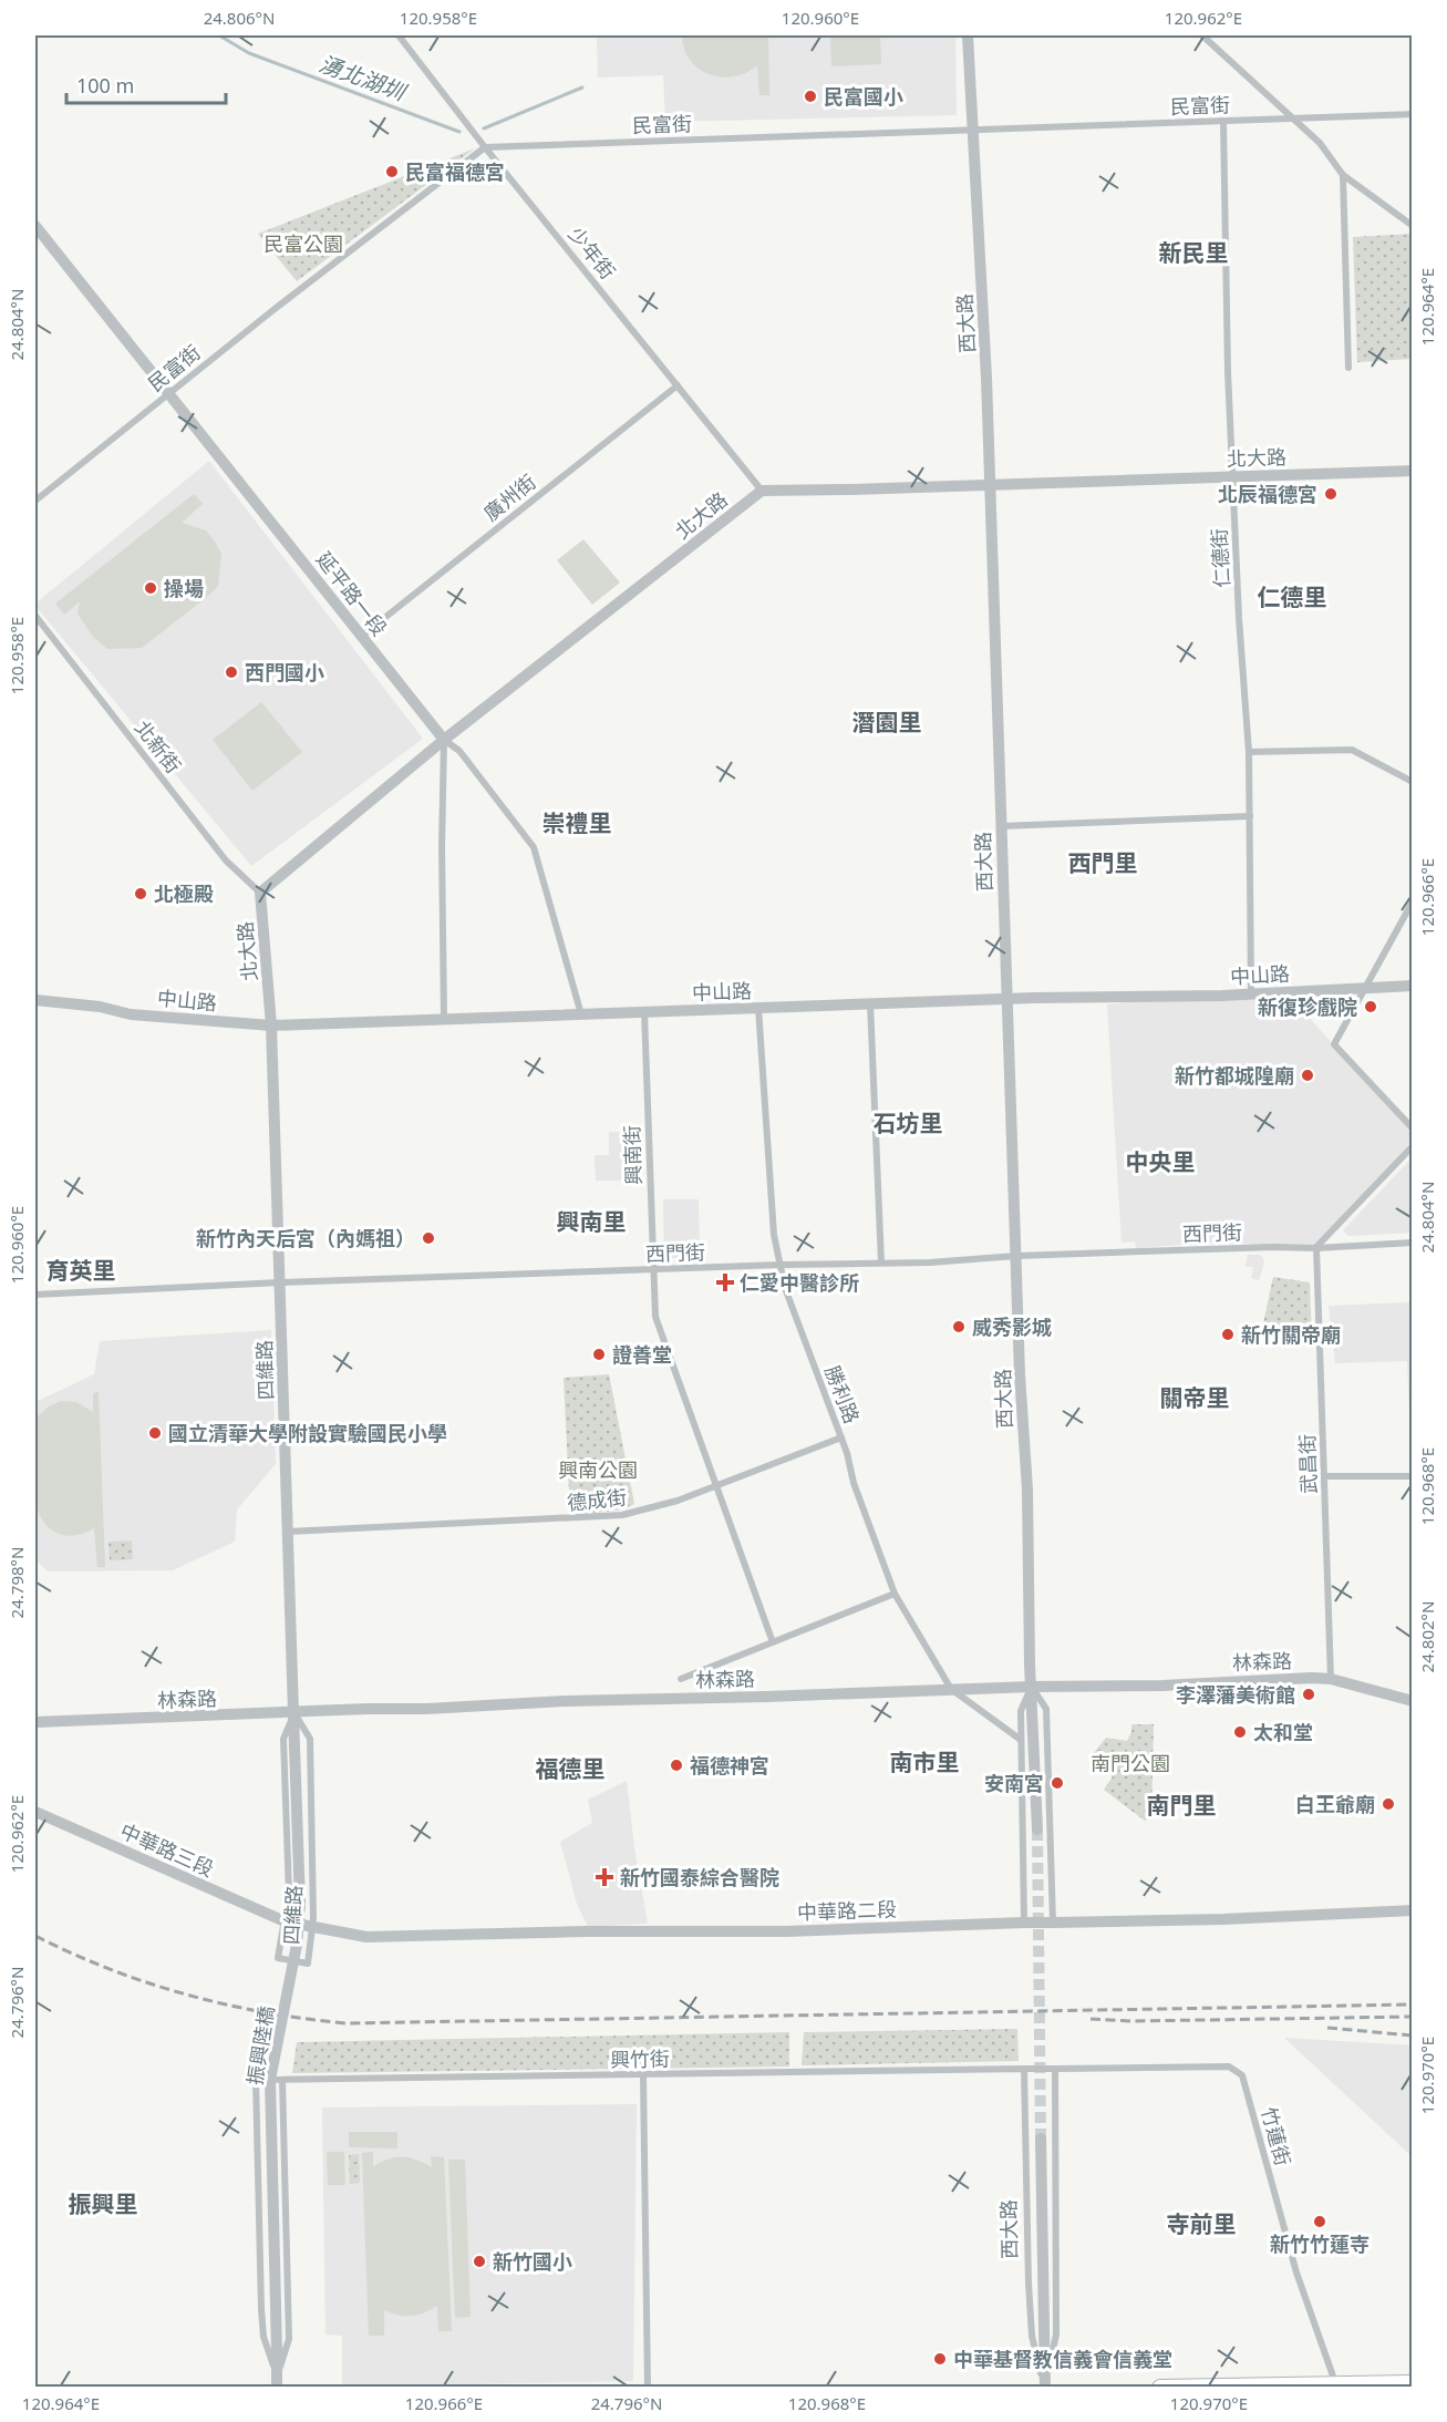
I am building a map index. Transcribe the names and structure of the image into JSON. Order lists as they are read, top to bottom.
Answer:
{
  "streets": {
    "street": [
      "民富街",
      "少年街",
      "西大路",
      "北大路",
      "廣州街",
      "仁德街",
      "延平路一段",
      "北新街",
      "中山路",
      "興南街",
      "西門街",
      "四維路",
      "勝利路",
      "武昌街",
      "德成街",
      "林森路",
      "中華路三段",
      "中華路二段",
      "振興陸橋",
      "興竹街",
      "竹蓮街"
    ]
  },
  "crossings": [
    ["民富街", "少年街"],
    ["民富街", "西大路"],
    ["民富街", "仁德街"],
    ["民富街", "延平路一段"],
    ["少年街", "北大路"],
    ["少年街", "廣州街"],
    ["西大路", "北大路"],
    ["西大路", "中山路"],
    ["西大路", "西門街"],
    ["西大路", "勝利路"],
    ["西大路", "林森路"],
    ["西大路", "中華路二段"],
    ["西大路", "興竹街"],
    ["西大路", "竹蓮街"],
    ["北大路", "仁德街"],
    ["北大路", "延平路一段"],
    ["北大路", "北新街"],
    ["北大路", "中山路"],
    ["北大路", "四維路"],
    ["廣州街", "延平路一段"],
    ["仁德街", "中山路"],
    ["延平路一段", "中山路"],
    ["中山路", "興南街"],
    ["中山路", "四維路"],
    ["中山路", "勝利路"],
    ["興南街", "西門街"],
    ["興南街", "德成街"],
    ["西門街", "四維路"],
    ["西門街", "勝利路"],
    ["西門街", "武昌街"],
    ["四維路", "德成街"],
    ["四維路", "林森路"],
    ["四維路", "中華路三段"],
    ["四維路", "中華路二段"],
    ["四維路", "振興陸橋"],
    ["勝利路", "德成街"],
    ["勝利路", "林森路"],
    ["武昌街", "林森路"],
    ["中華路三段", "中華路二段"],
    ["振興陸橋", "興竹街"],
    ["興竹街", "竹蓮街"]
  ],
  "districts": [
    "新民里",
    "仁德里",
    "潛園里",
    "崇禮里",
    "西門里",
    "石坊里",
    "中央里",
    "興南里",
    "育英里",
    "關帝里",
    "南市里",
    "福德里",
    "南門里",
    "振興里",
    "寺前里"
  ],
  "water": ["湧北湖圳"],
  "parks": ["民富公園", "興南公園", "南門公園"],
  "places": {
    "other": [
      "民富國小",
      "民富福德宮",
      "北辰福德宮",
      "操場",
      "西門國小",
      "北極殿",
      "新復珍戲院",
      "新竹都城隍廟",
      "新竹內天后宮（內媽祖）",
      "威秀影城",
      "新竹關帝廟",
      "證善堂",
      "國立清華大學附設實驗國民小學",
      "李澤藩美術館",
      "太和堂",
      "福德神宮",
      "安南宮",
      "白王爺廟",
      "新竹竹蓮寺",
      "新竹國小",
      "中華基督教信義會信義堂"
    ],
    "health": ["仁愛中醫診所", "新竹國泰綜合醫院"]
  },
  "scale_bar": "100 m",
  "coordinates": [
    "24.806°N",
    "120.958°E",
    "120.960°E",
    "120.962°E",
    "120.964°E",
    "24.804°N",
    "120.966°E",
    "120.968°E",
    "24.798°N",
    "24.802°N",
    "24.796°N",
    "120.970°E"
  ]
}
